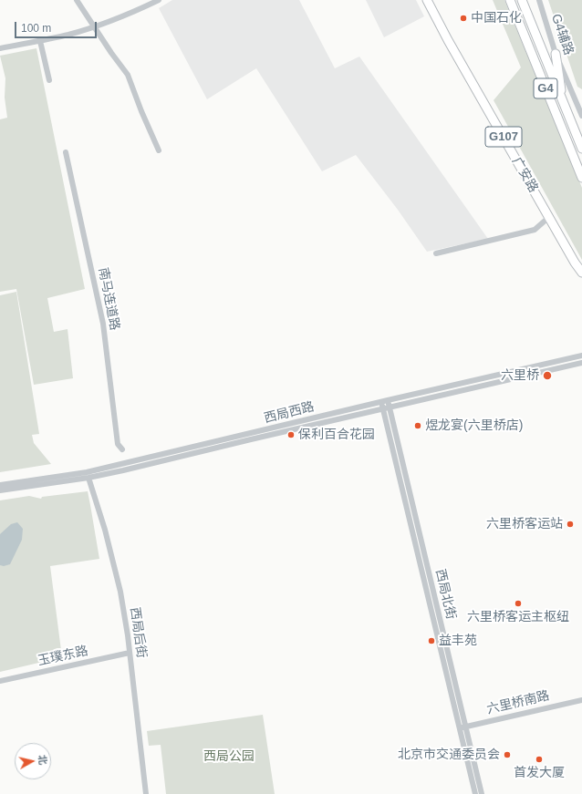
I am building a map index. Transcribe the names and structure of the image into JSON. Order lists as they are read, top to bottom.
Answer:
{
  "streets": {
    "highway": ["G4", "G107", "广安路"],
    "street": [
      "G4辅路",
      "南马连道路",
      "西局西路",
      "西局北街",
      "西局后街",
      "玉璞东路",
      "六里桥南路"
    ]
  },
  "crossings": [
    ["西局西路", "西局北街"],
    ["西局西路", "西局后街"],
    ["西局北街", "六里桥南路"],
    ["西局后街", "玉璞东路"]
  ],
  "parks": ["西局公园"],
  "places": [
    "中国石化",
    "六里桥",
    "煜龙宴(六里桥店)",
    "保利百合花园",
    "六里桥客运站",
    "六里桥客运主枢纽",
    "益丰苑",
    "北京市交通委员会",
    "首发大厦"
  ],
  "scale_bar": "100 m",
  "north": "right"
}
